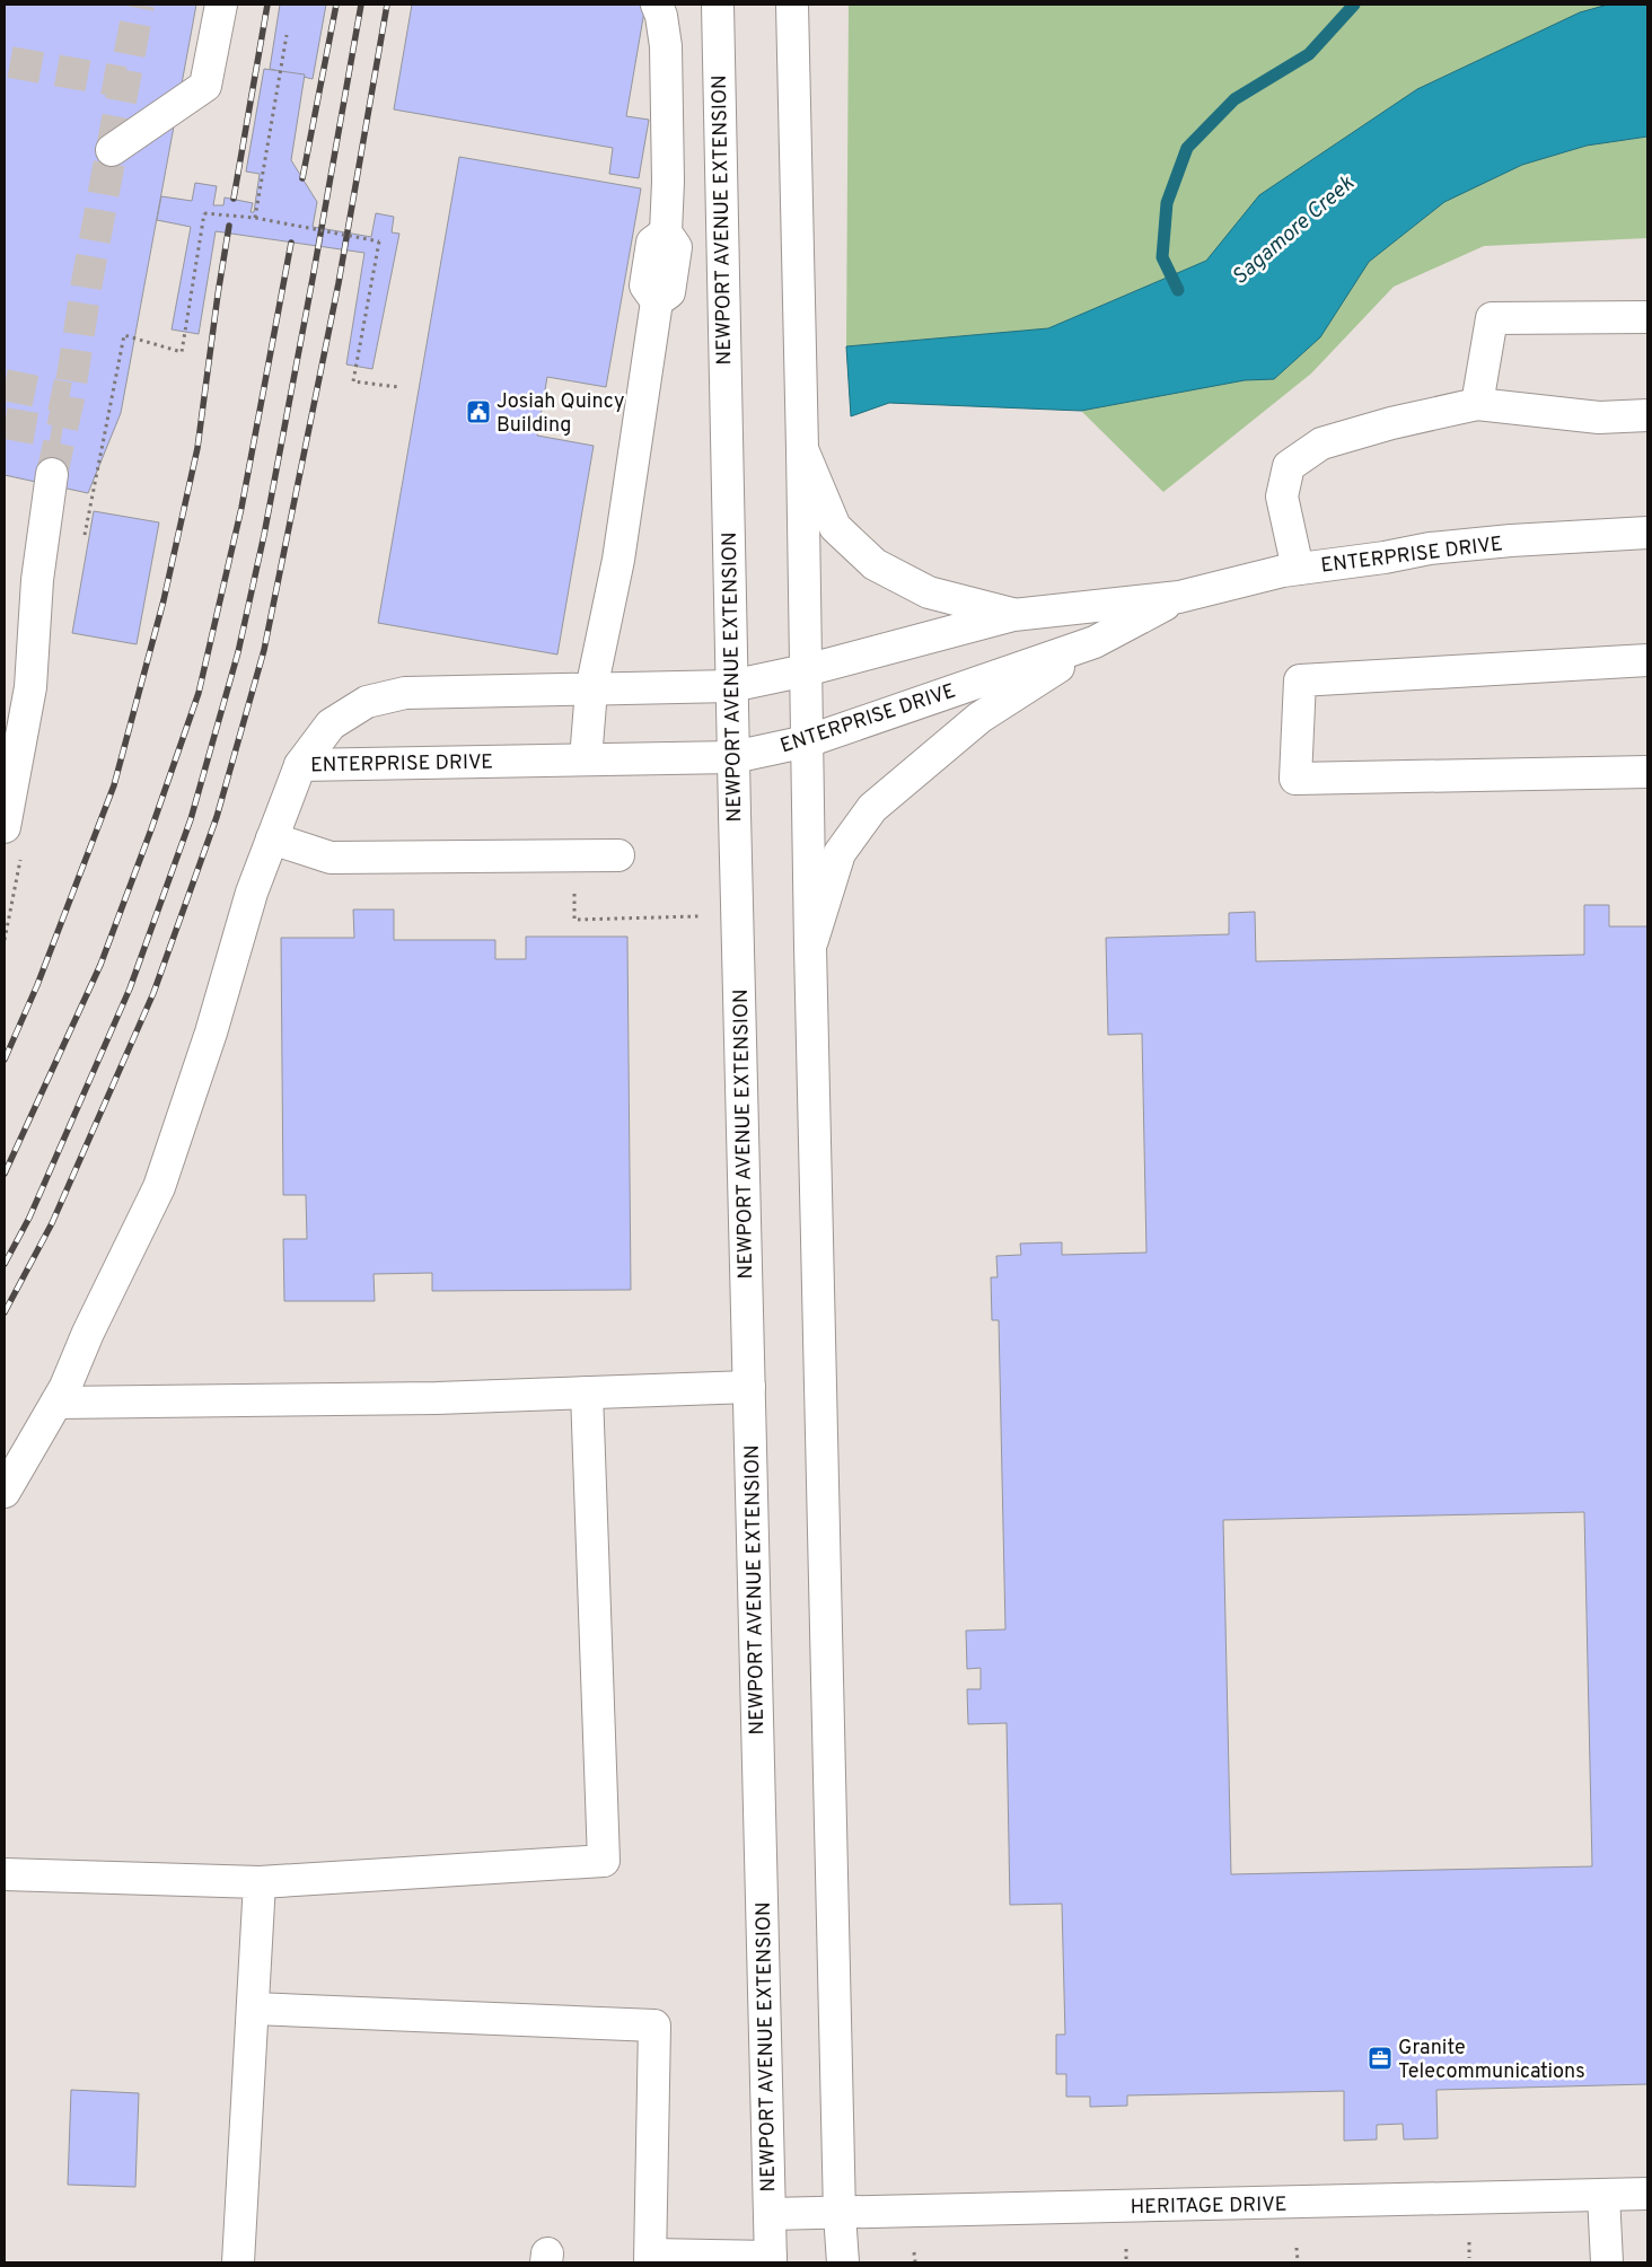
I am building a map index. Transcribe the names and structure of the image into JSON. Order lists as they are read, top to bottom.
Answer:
{
  "streets": {
    "main road": ["NEWPORT AVENUE EXTENSION", "ENTERPRISE DRIVE", "HERITAGE DRIVE"]
  },
  "crossings": [
    ["NEWPORT AVENUE EXTENSION", "ENTERPRISE DRIVE"],
    ["NEWPORT AVENUE EXTENSION", "HERITAGE DRIVE"]
  ],
  "water": ["Sagamore Creek"],
  "places": {
    "public building": ["Josiah Quincy Building"],
    "office": ["Granite Telecommunications"]
  }
}
